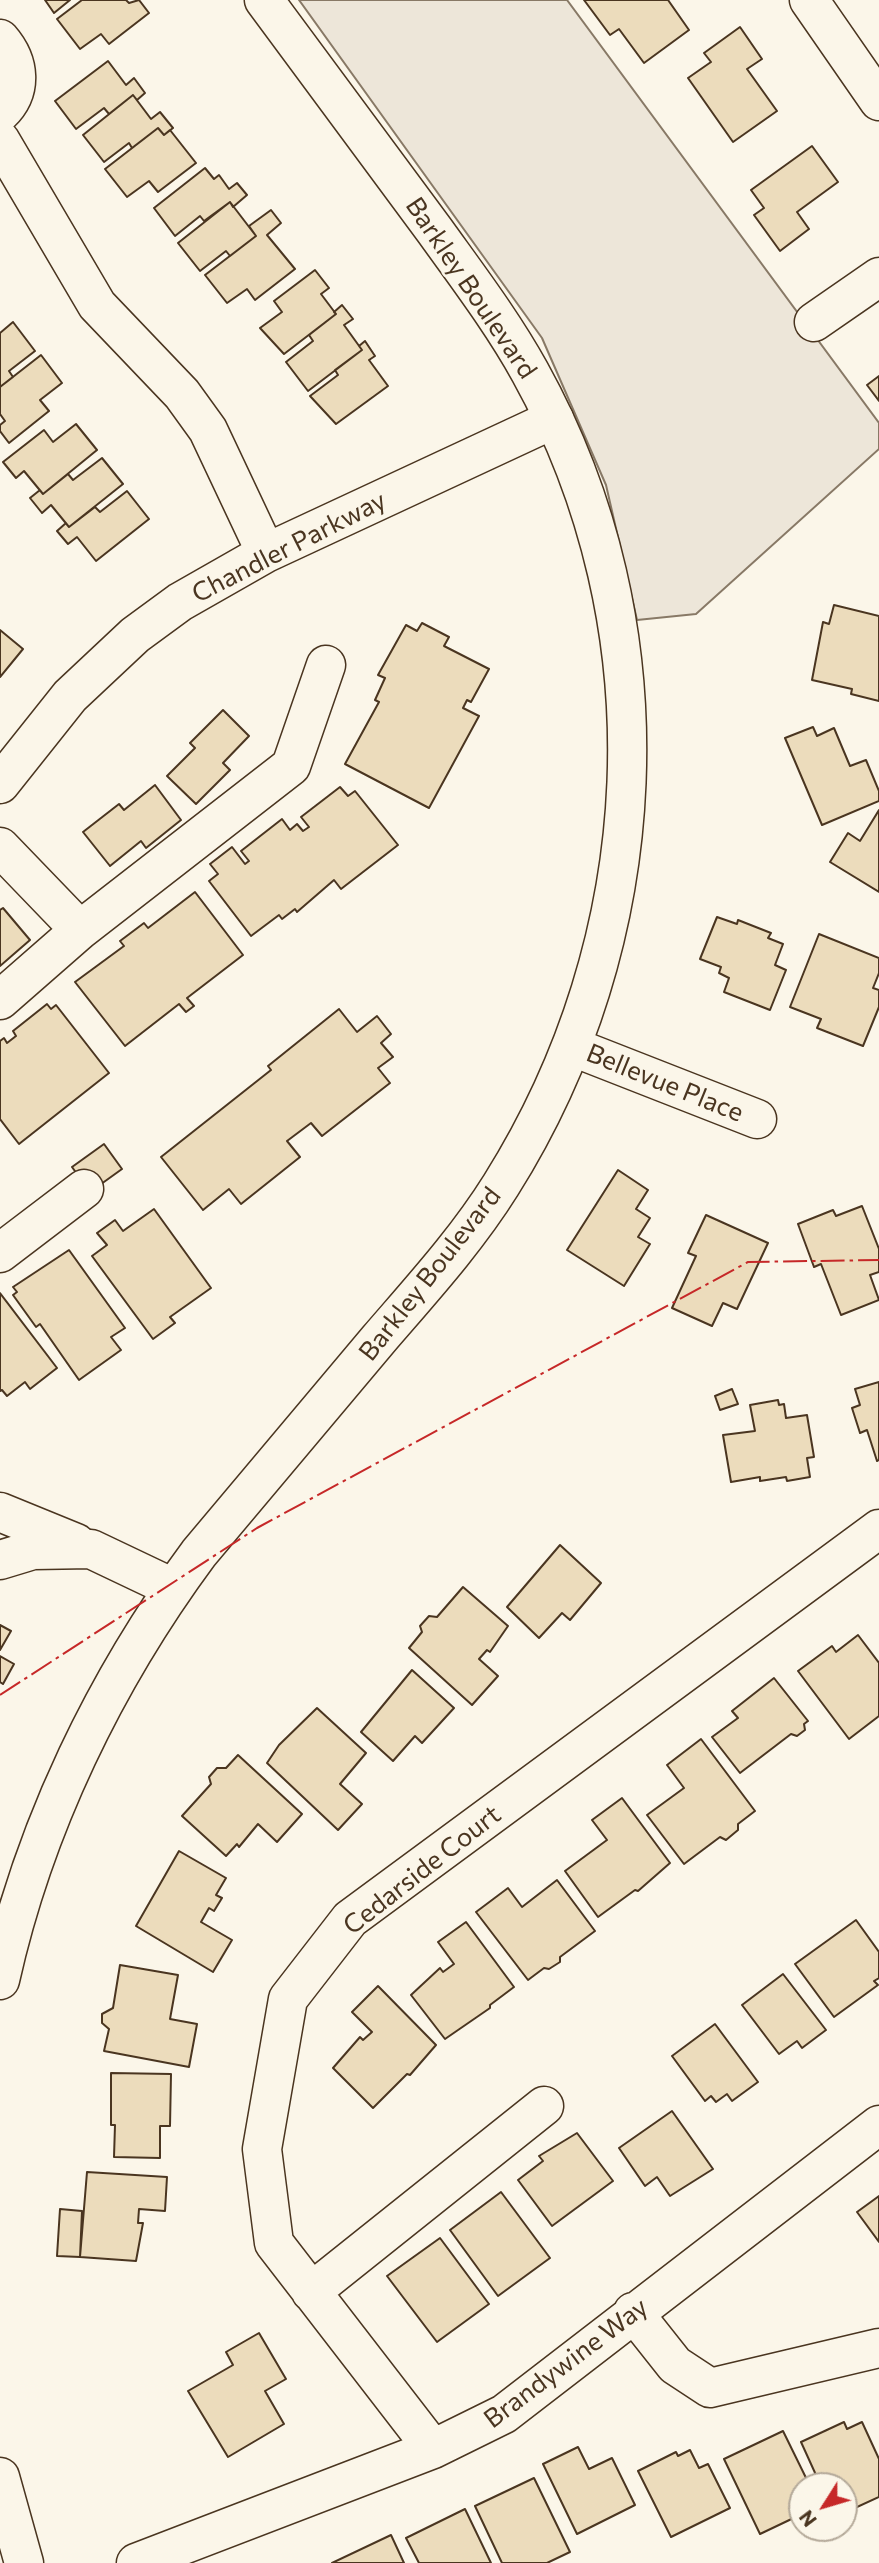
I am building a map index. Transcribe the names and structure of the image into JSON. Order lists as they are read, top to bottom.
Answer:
{
  "streets": {
    "street": [
      "Barkley Boulevard",
      "Chandler Parkway",
      "Bellevue Place",
      "Cedarside Court",
      "Brandywine Way"
    ]
  },
  "crossings": [
    ["Barkley Boulevard", "Chandler Parkway"],
    ["Barkley Boulevard", "Bellevue Place"],
    ["Cedarside Court", "Brandywine Way"]
  ],
  "north": "bottom left"
}
